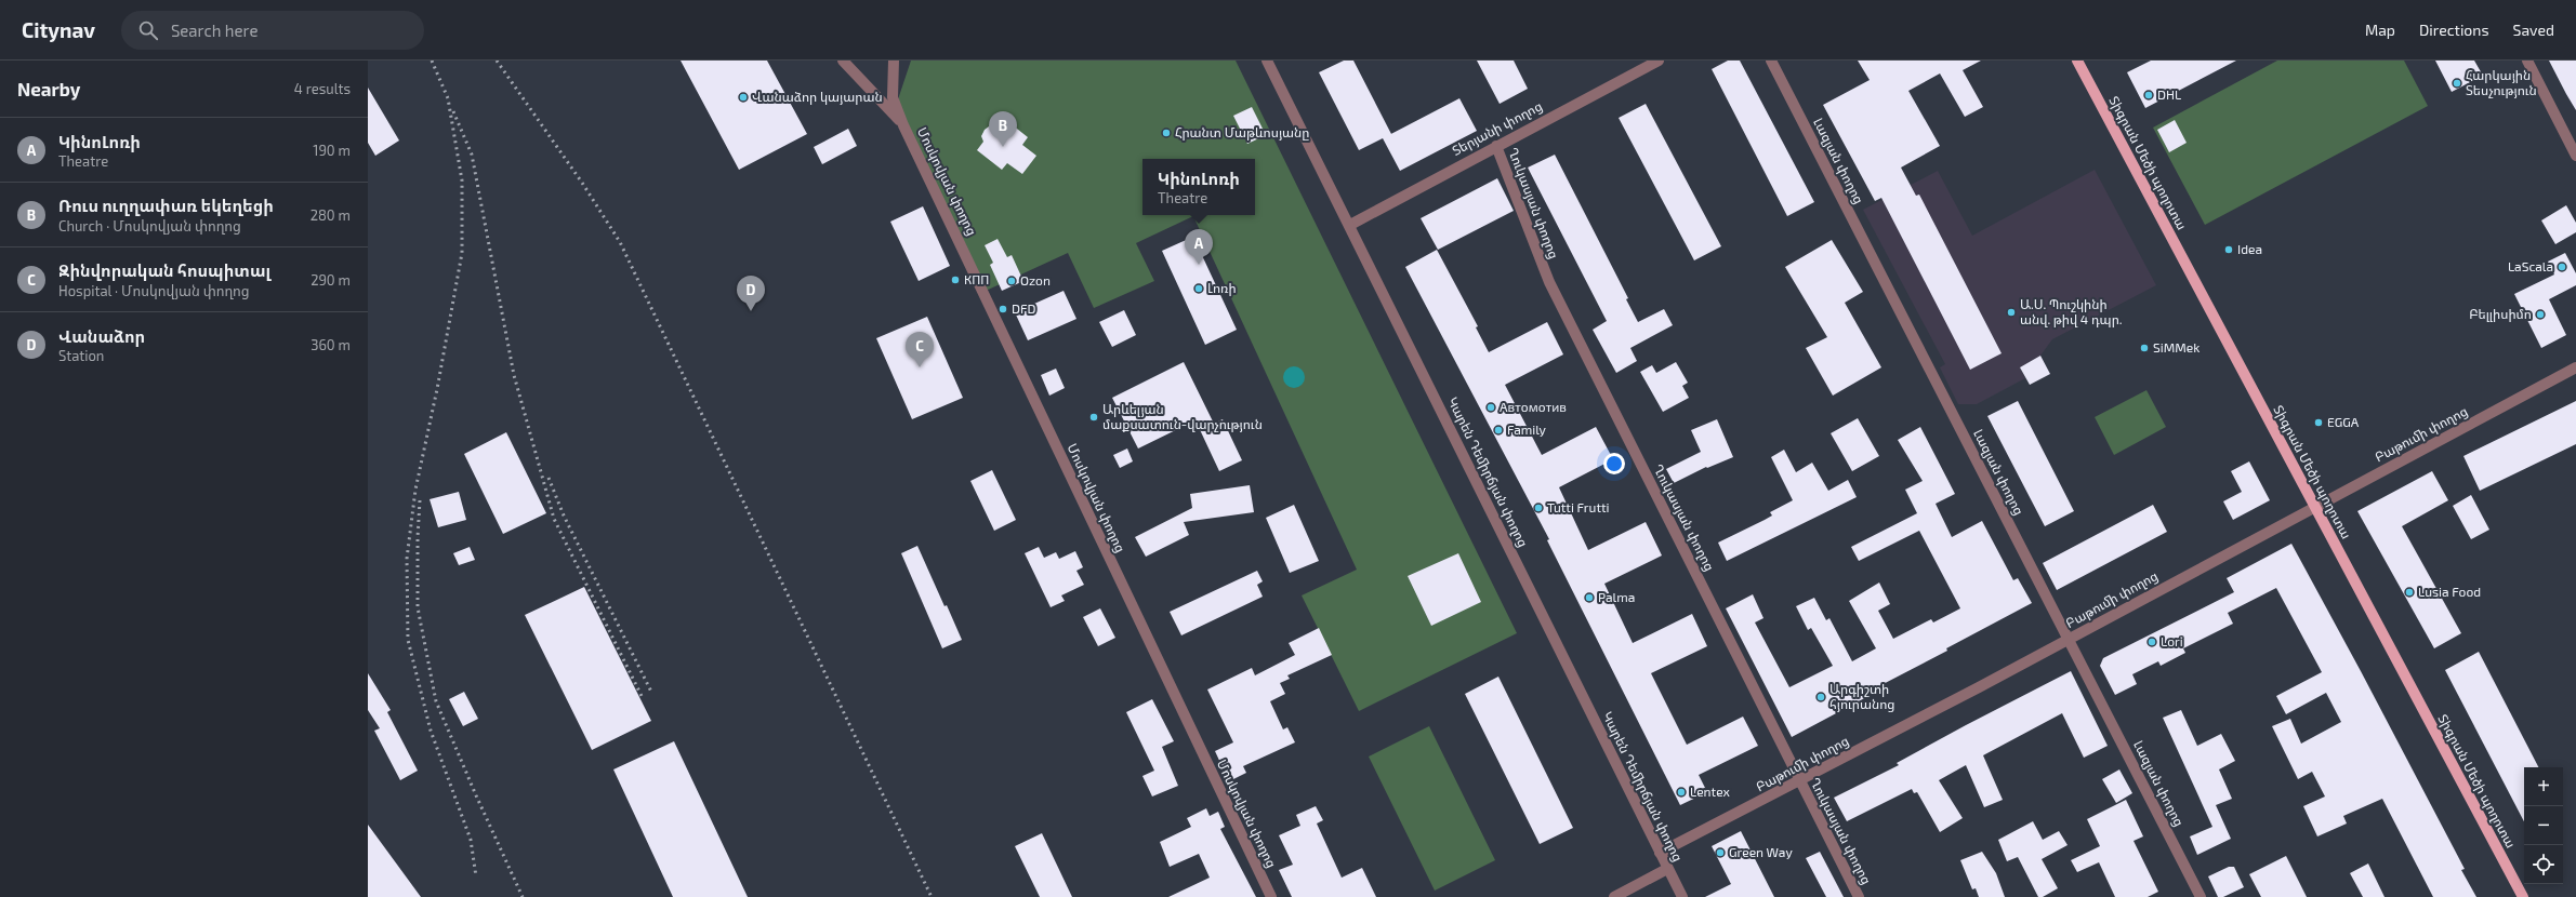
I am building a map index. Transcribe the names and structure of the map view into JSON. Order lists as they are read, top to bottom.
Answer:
{
  "streets": {
    "main road": ["Տիգրան Մեծի պողոտա"],
    "street": [
      "Տերյանի փողոց",
      "Լազյան փողոց",
      "Մոսկովյան փողոց",
      "Ղուկասյան փողոց",
      "Բաթումի փողոց",
      "Կարեն Դեմիրճյան փողոց"
    ]
  },
  "crossings": [
    ["Տերյանի փողոց", "Ղուկասյան փողոց"],
    ["Տերյանի փողոց", "Կարեն Դեմիրճյան փողոց"],
    ["Լազյան փողոց", "Բաթումի փողոց"],
    ["Տիգրան Մեծի պողոտա", "Բաթումի փողոց"],
    ["Ղուկասյան փողոց", "Բաթումի փողոց"],
    ["Բաթումի փողոց", "Կարեն Դեմիրճյան փողոց"]
  ],
  "places": [
    "Հարկային Տեսչություն",
    "DHL",
    "Վանաձոր կայարան",
    "Հրանտ Մաթևոսյանը",
    "Idea",
    "LaScala",
    "КПП",
    "Ozon",
    "Լոռի",
    "DFD",
    "Ա.Ս. Պուշկինի անվ. թիվ 4 դպր.",
    "Բելլիսիմո",
    "SiMMek",
    "Автомотив",
    "Արևելյան մաքսատուն-վարչություն",
    "EGGA",
    "Family",
    "Tutti Frutti",
    "Lusia Food",
    "Palma",
    "Lori",
    "Արգիշտի հյուրանոց",
    "Lentex",
    "Green Way"
  ],
  "page": {
    "header": "Citynav",
    "search": "Search here",
    "nav": ["Map", "Directions", "Saved"],
    "heading": ["Nearby", "4 results"],
    "pins": [
      "B",
      "A",
      "D",
      "C"
    ],
    "list": [
      {
        "mark": "A",
        "name": "ԿինոԼոռի",
        "note": "Theatre",
        "value": "190 m"
      },
      {
        "mark": "B",
        "name": "Ռուս ուղղափառ եկեղեցի",
        "note": "Church · Մոսկովյան փողոց",
        "value": "280 m"
      },
      {
        "mark": "C",
        "name": "Զինվորական հոսպիտալ",
        "note": "Hospital · Մոսկովյան փողոց",
        "value": "290 m"
      },
      {
        "mark": "D",
        "name": "Վանաձոր",
        "note": "Station",
        "value": "360 m"
      }
    ],
    "popup": ["ԿինոԼոռի", "Theatre"],
    "map_buttons": ["+", "−"]
  }
}
